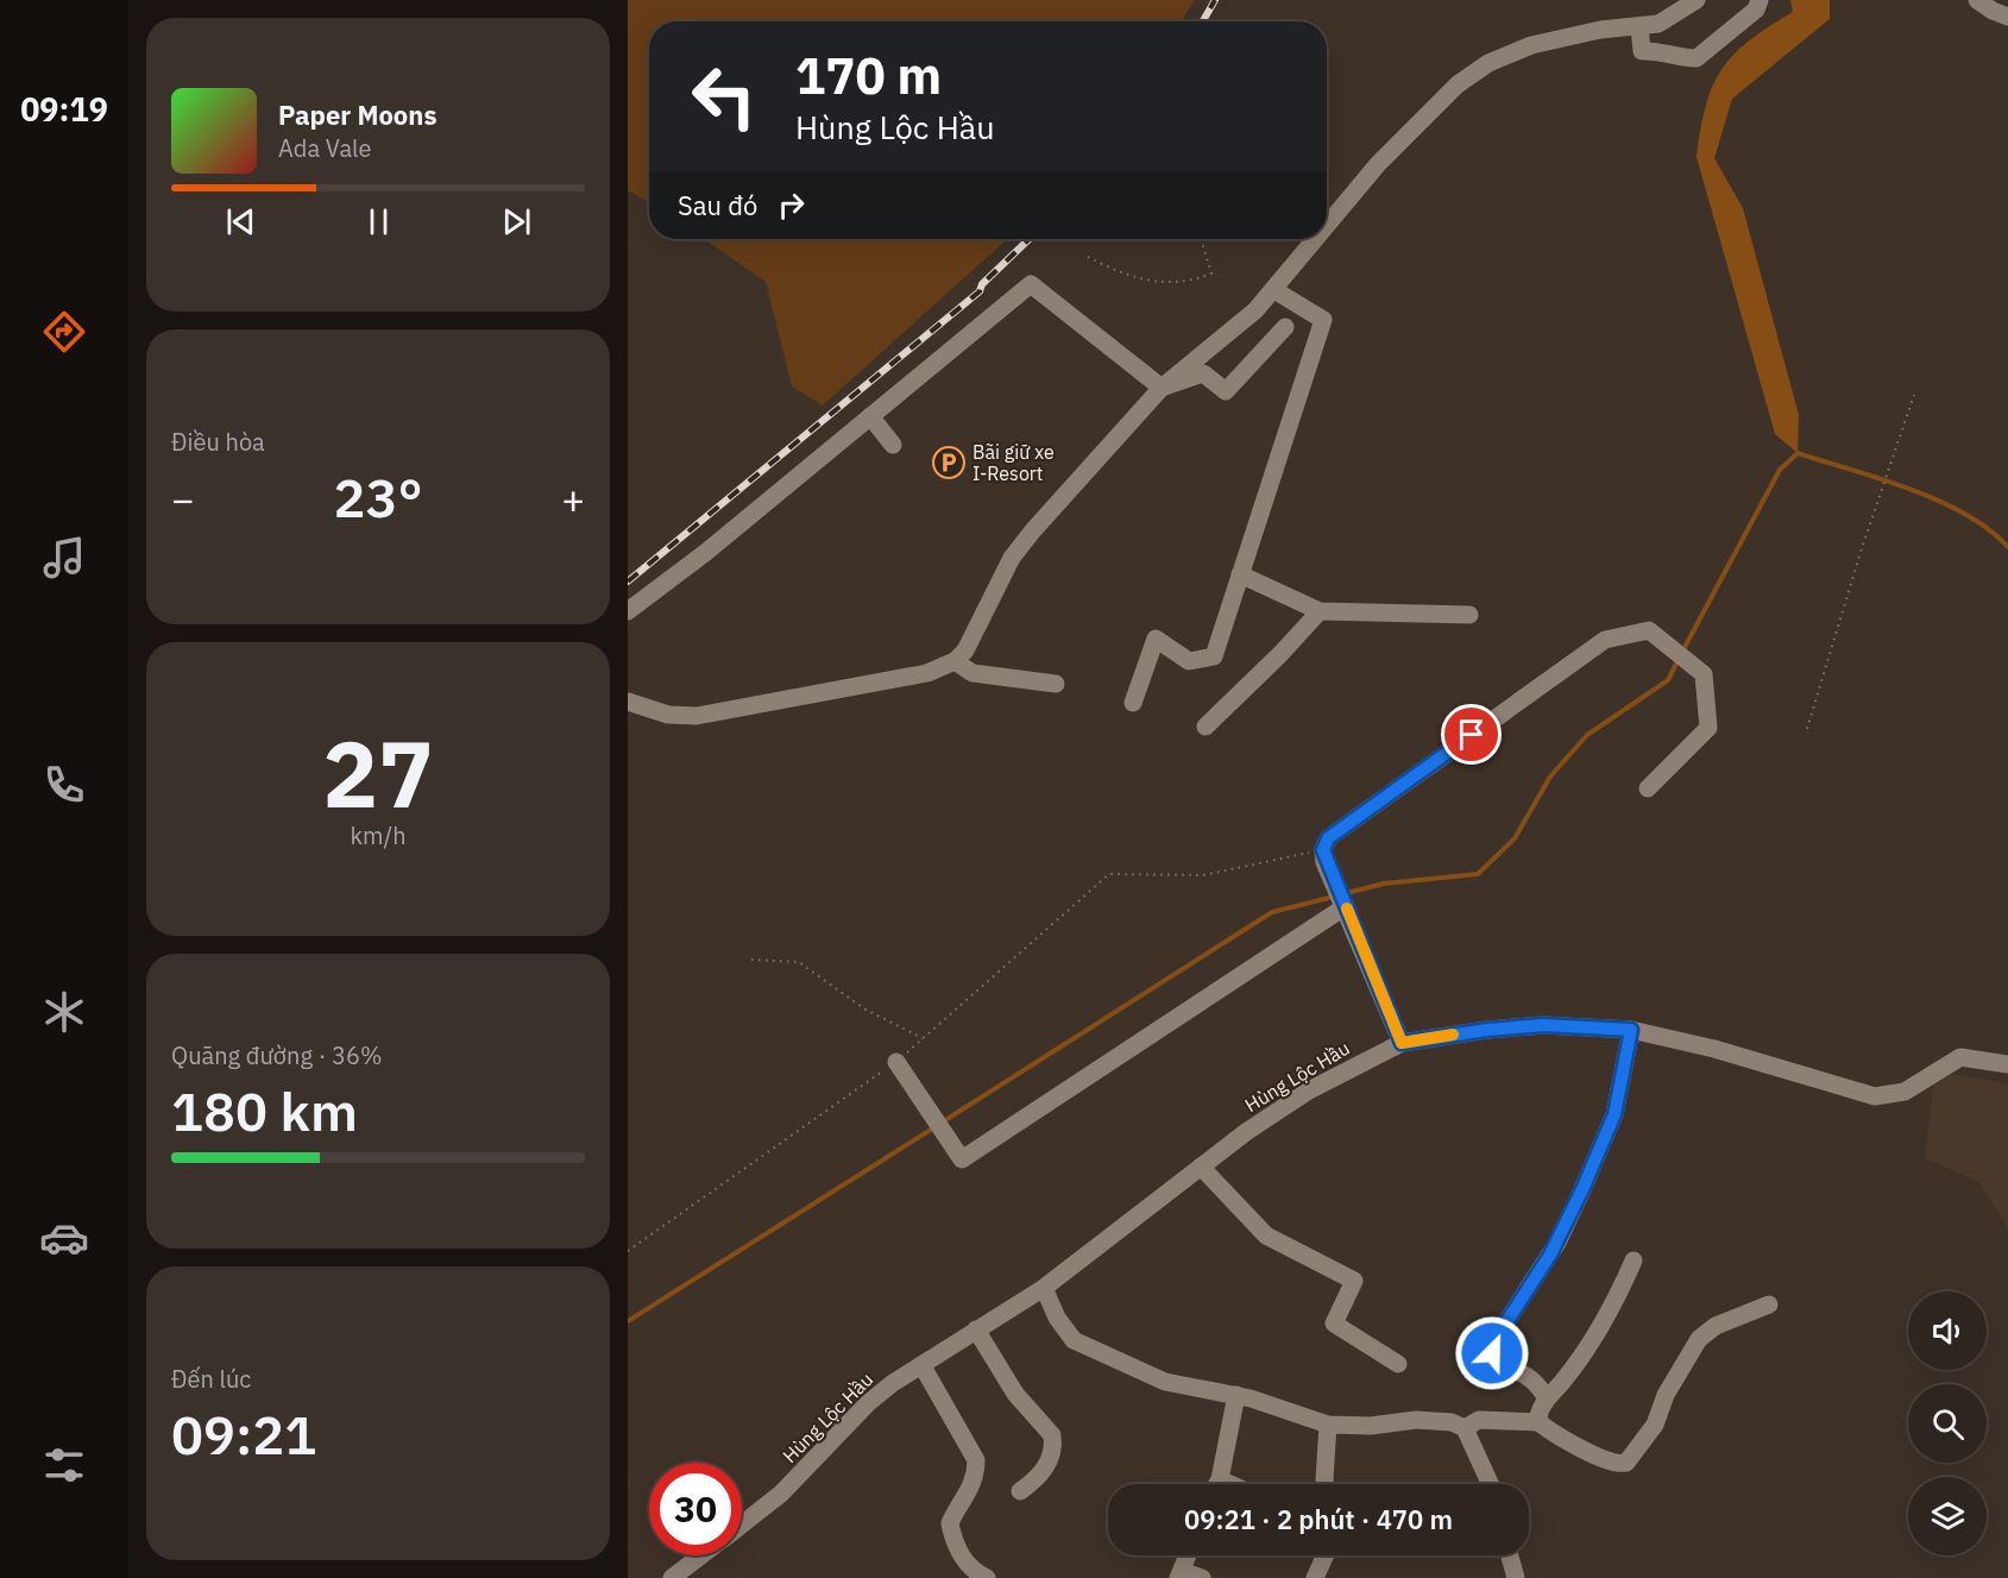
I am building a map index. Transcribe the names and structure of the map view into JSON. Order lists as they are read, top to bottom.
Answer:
{
  "streets": {
    "street": ["Hùng Lộc Hầu"]
  },
  "places": {
    "parking": ["Bãi giữ xe I-Resort"]
  },
  "page": {
    "tabs": "09:19",
    "turn": ["170 m", "Hùng Lộc Hầu"],
    "song": ["Paper Moons", "Ada Vale"],
    "then": "Sau đó",
    "tile": [
      "Điều hòa",
      ["27", "km/h"],
      ["Quãng đường · 36%", "180 km"],
      ["Đến lúc", "09:21"]
    ],
    "heat": ["−", "23°", "+"],
    "limit": "30",
    "trip": "09:21 · 2 phút · 470 m"
  }
}
